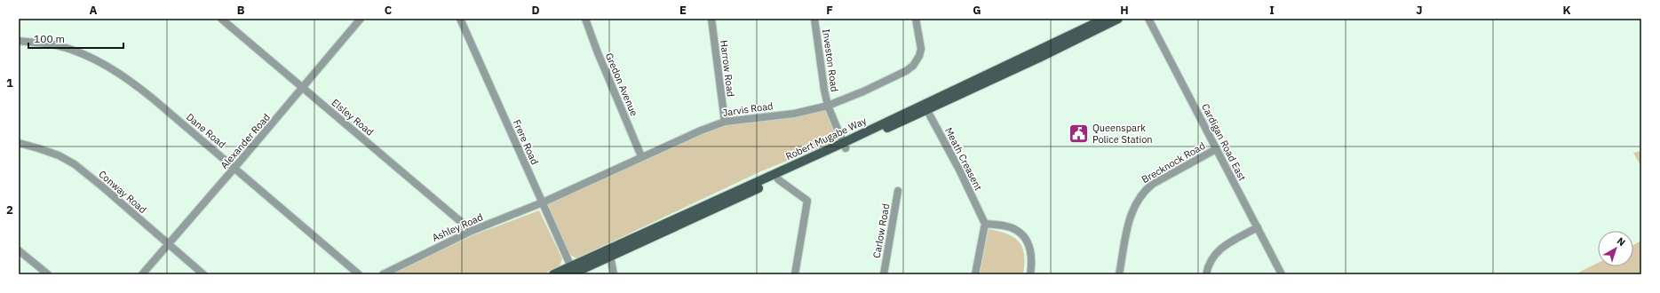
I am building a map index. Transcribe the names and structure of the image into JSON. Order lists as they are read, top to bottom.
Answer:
{
  "streets": {
    "main road": ["Robert Mugabe Way"],
    "street": [
      "Investon Road",
      "Harrow Road",
      "Gredon Avenue",
      "Jarvis Road",
      "Elsley Road",
      "Dane Road",
      "Alexander Road",
      "Frere Road",
      "Cardigan Road East",
      "Meath Creasent",
      "Brecknock Road",
      "Conway Road",
      "Ashley Road",
      "Carlow Road"
    ]
  },
  "crossings": [
    ["Investon Road", "Jarvis Road"],
    ["Investon Road", "Robert Mugabe Way"],
    ["Harrow Road", "Jarvis Road"],
    ["Gredon Avenue", "Jarvis Road"],
    ["Jarvis Road", "Frere Road"],
    ["Jarvis Road", "Ashley Road"],
    ["Elsley Road", "Alexander Road"],
    ["Elsley Road", "Ashley Road"],
    ["Dane Road", "Alexander Road"],
    ["Robert Mugabe Way", "Frere Road"],
    ["Robert Mugabe Way", "Meath Creasent"],
    ["Alexander Road", "Conway Road"],
    ["Frere Road", "Ashley Road"],
    ["Cardigan Road East", "Brecknock Road"]
  ],
  "places": {
    "public building": ["Queenspark Police Station"]
  },
  "scale_bar": "100 m",
  "north": "top right",
  "grid": {
    "columns": [
      "A",
      "B",
      "C",
      "D",
      "E",
      "F",
      "G",
      "H",
      "I",
      "J",
      "K"
    ],
    "rows": ["1", "2"]
  }
}
